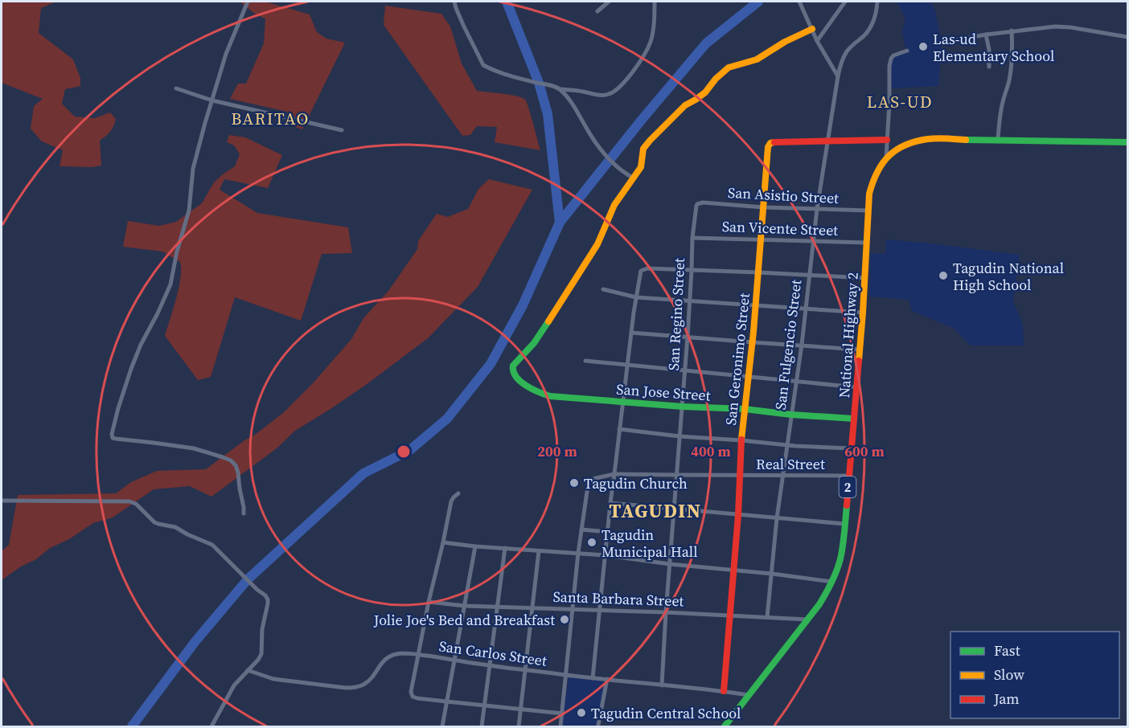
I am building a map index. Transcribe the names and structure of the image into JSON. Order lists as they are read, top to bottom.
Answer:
{
  "streets": {
    "main road": [
      "National Highway 2",
      "San Geronimo Street",
      "San Jose Street",
      "2"
    ],
    "street": [
      "San Asistio Street",
      "San Vicente Street",
      "San Regino Street",
      "San Fulgencio Street",
      "Real Street",
      "Santa Barbara Street",
      "San Carlos Street"
    ]
  },
  "crossings": [
    ["San Asistio Street", "San Regino Street"],
    ["San Asistio Street", "National Highway 2"],
    ["San Asistio Street", "San Fulgencio Street"],
    ["San Asistio Street", "San Geronimo Street"],
    ["San Vicente Street", "San Regino Street"],
    ["San Vicente Street", "National Highway 2"],
    ["San Vicente Street", "San Fulgencio Street"],
    ["San Vicente Street", "San Geronimo Street"],
    ["San Regino Street", "San Jose Street"],
    ["San Regino Street", "Real Street"],
    ["San Regino Street", "Santa Barbara Street"],
    ["San Regino Street", "San Carlos Street"],
    ["National Highway 2", "San Jose Street"],
    ["National Highway 2", "Real Street"],
    ["National Highway 2", "Santa Barbara Street"],
    ["National Highway 2", "San Carlos Street"],
    ["San Fulgencio Street", "San Geronimo Street"],
    ["San Fulgencio Street", "San Jose Street"],
    ["San Fulgencio Street", "Real Street"],
    ["San Fulgencio Street", "Santa Barbara Street"],
    ["San Geronimo Street", "San Jose Street"],
    ["San Geronimo Street", "Real Street"],
    ["San Geronimo Street", "Santa Barbara Street"],
    ["San Geronimo Street", "San Carlos Street"]
  ],
  "districts": ["LAS-UD", "BARITAO", "TAGUDIN"],
  "places": [
    "Las-ud Elementary School",
    "Tagudin National High School",
    "Tagudin Church",
    "Tagudin Municipal Hall",
    "Jolie Joe's Bed and Breakfast",
    "Tagudin Central School"
  ],
  "legend": ["Fast", "Slow", "Jam"],
  "rings": ["200 m", "400 m", "600 m"]
}
